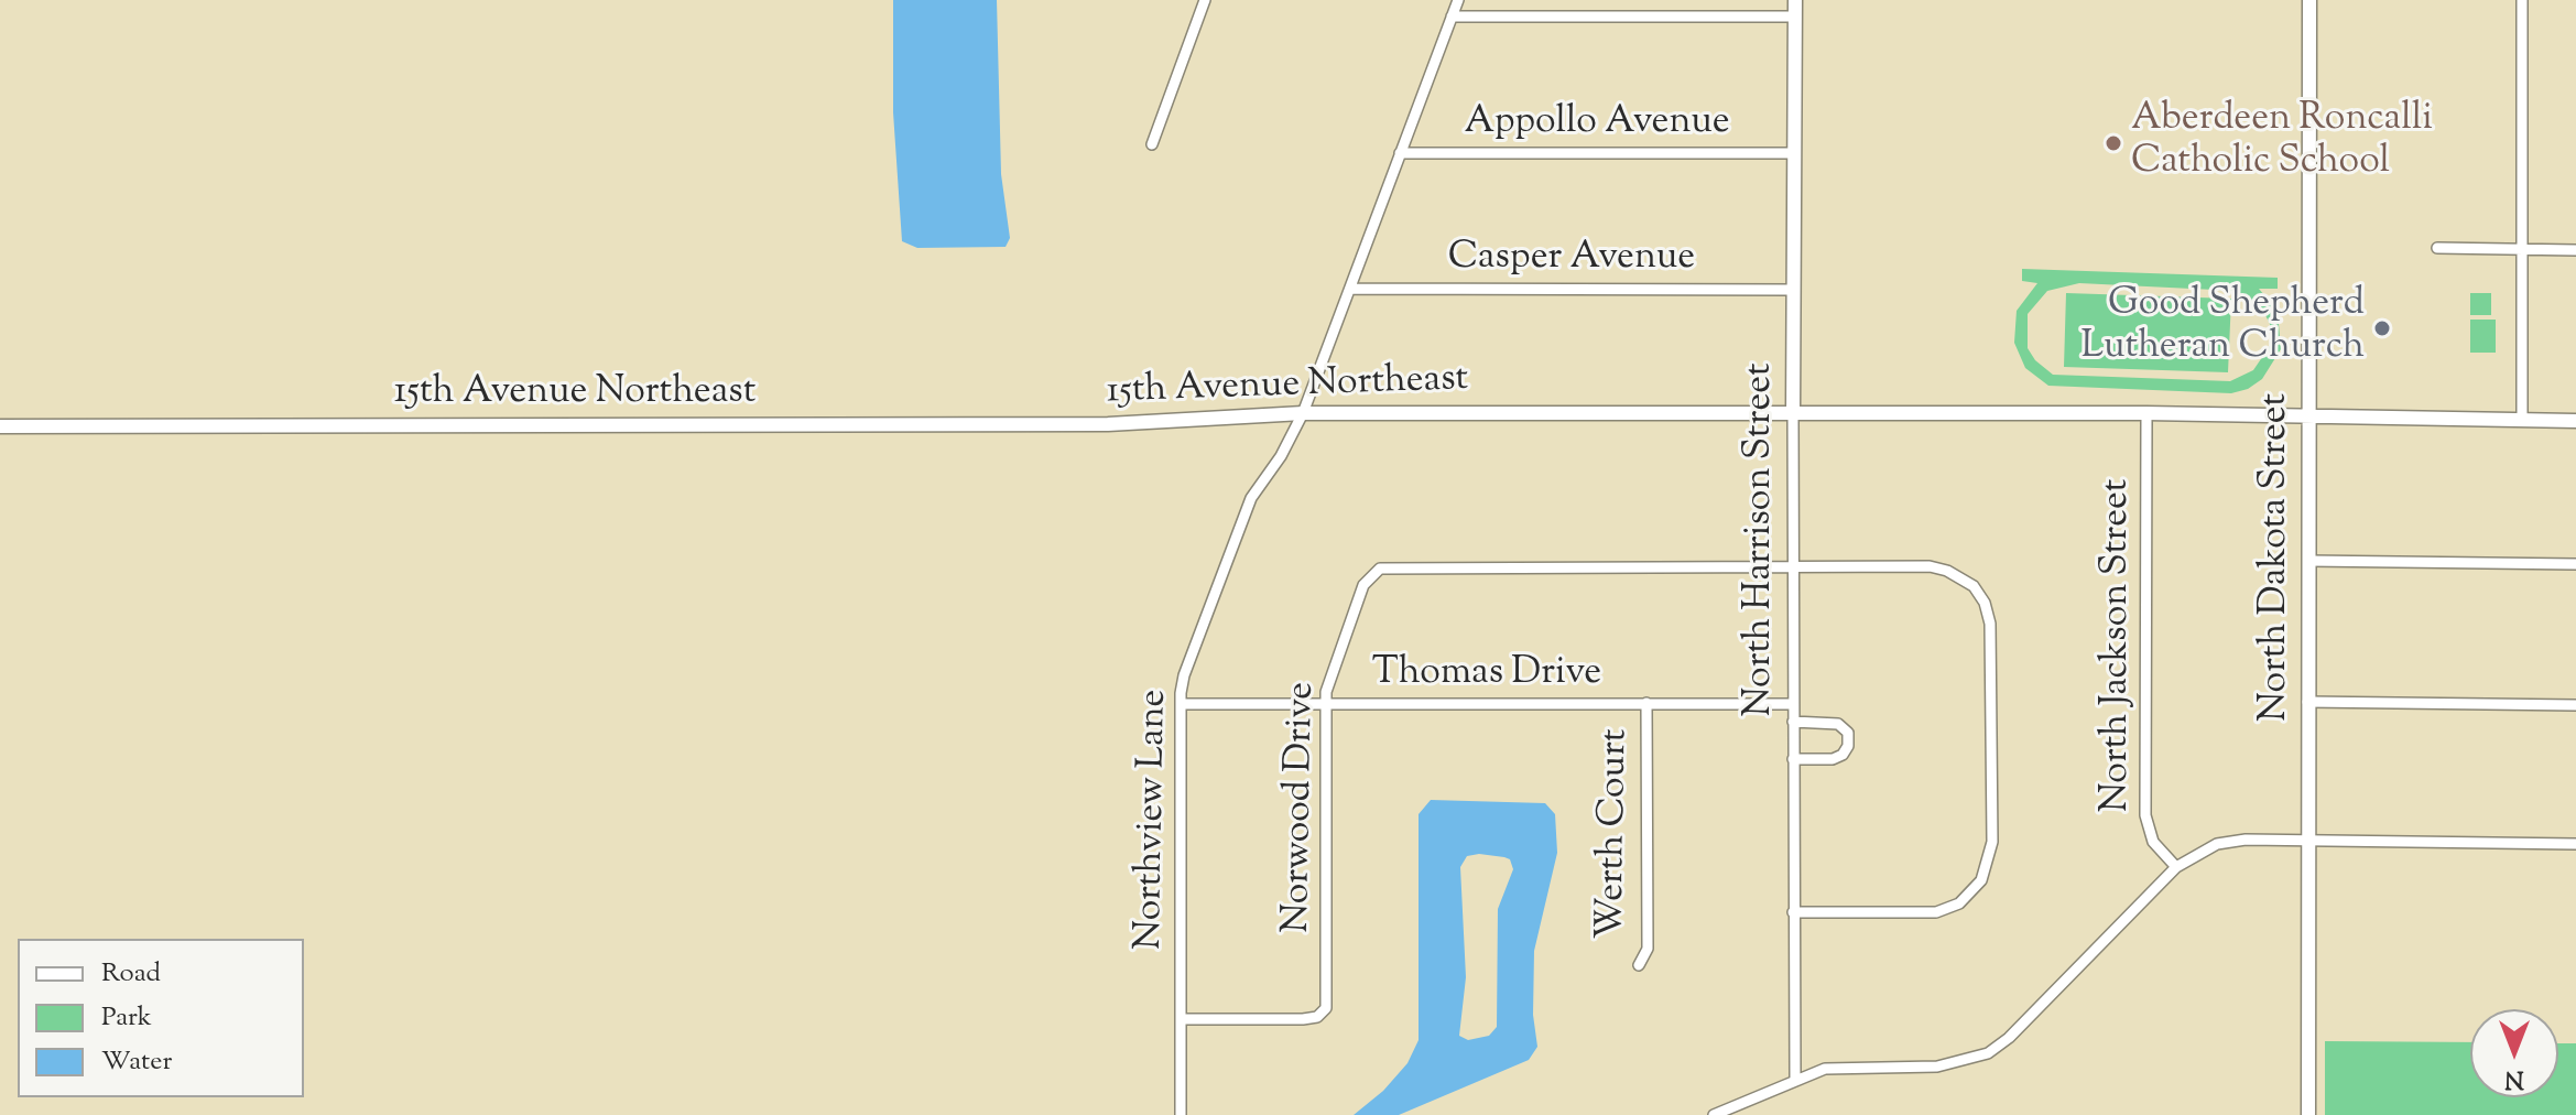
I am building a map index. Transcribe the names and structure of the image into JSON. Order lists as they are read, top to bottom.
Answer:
{
  "streets": {
    "street": [
      "Appollo Avenue",
      "Casper Avenue",
      "15th Avenue Northeast",
      "North Harrison Street",
      "North Dakota Street",
      "North Jackson Street",
      "Thomas Drive",
      "Norwood Drive",
      "Northview Lane",
      "Werth Court"
    ]
  },
  "crossings": [
    ["Appollo Avenue", "North Harrison Street"],
    ["Appollo Avenue", "Northview Lane"],
    ["Casper Avenue", "North Harrison Street"],
    ["Casper Avenue", "Northview Lane"],
    ["15th Avenue Northeast", "North Harrison Street"],
    ["15th Avenue Northeast", "North Dakota Street"],
    ["15th Avenue Northeast", "North Jackson Street"],
    ["15th Avenue Northeast", "Northview Lane"],
    ["North Harrison Street", "Thomas Drive"],
    ["North Harrison Street", "Norwood Drive"],
    ["Thomas Drive", "Norwood Drive"],
    ["Thomas Drive", "Northview Lane"],
    ["Thomas Drive", "Werth Court"],
    ["Norwood Drive", "Northview Lane"]
  ],
  "places": ["Aberdeen Roncalli Catholic School", "Good Shepherd Lutheran Church"],
  "legend": ["Road", "Park", "Water"],
  "north": "bottom"
}
